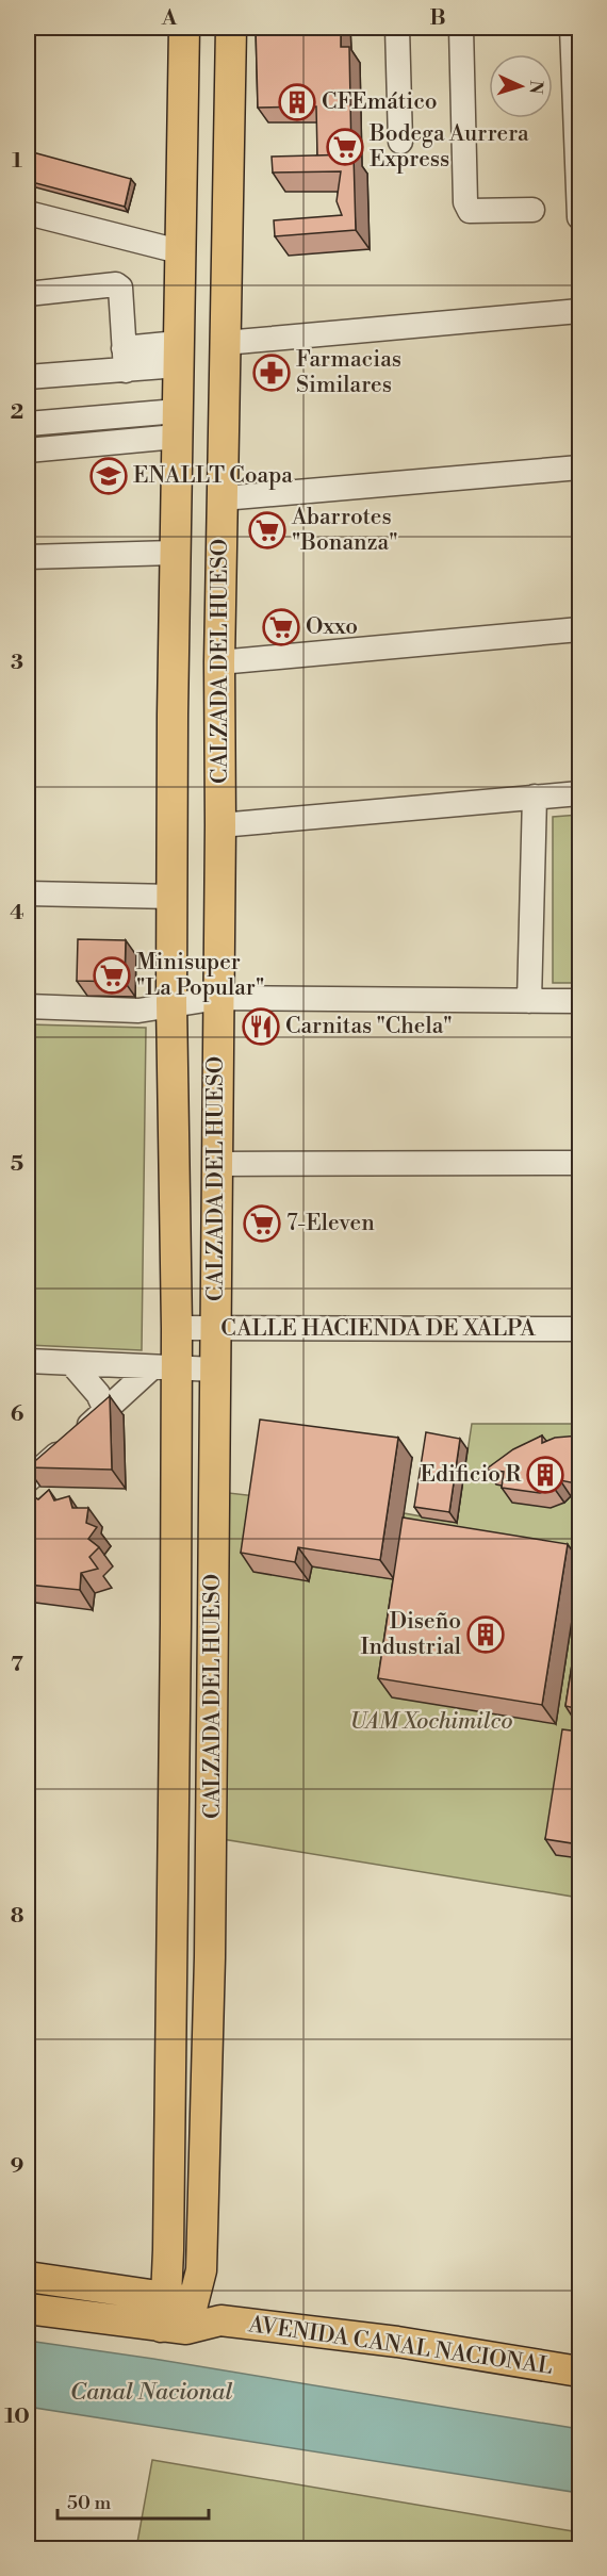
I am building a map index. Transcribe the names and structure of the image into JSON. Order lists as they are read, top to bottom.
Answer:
{
  "streets": {
    "main road": ["CALZADA DEL HUESO", "AVENIDA CANAL NACIONAL"],
    "street": ["CALLE HACIENDA DE XALPA"]
  },
  "crossings": [
    ["CALZADA DEL HUESO", "CALLE HACIENDA DE XALPA"],
    ["CALZADA DEL HUESO", "AVENIDA CANAL NACIONAL"]
  ],
  "water": ["Canal Nacional"],
  "parks": ["UAM Xochimilco"],
  "places": {
    "building": ["CFEmático", "Edificio R", "Diseño Industrial"],
    "supermarket": [
      "Bodega Aurrera Express",
      "Abarrotes \"Bonanza\"",
      "Oxxo",
      "Minisuper \"La Popular\"",
      "7-Eleven"
    ],
    "pharmacy": ["Farmacias Similares"],
    "school or university": ["ENALLT Coapa"],
    "restaurant": ["Carnitas \"Chela\""]
  },
  "scale_bar": "50 m",
  "north": "right",
  "grid": {
    "columns": ["A", "B"],
    "rows": [
      "1",
      "2",
      "3",
      "4",
      "5",
      "6",
      "7",
      "8",
      "9",
      "10"
    ]
  }
}
